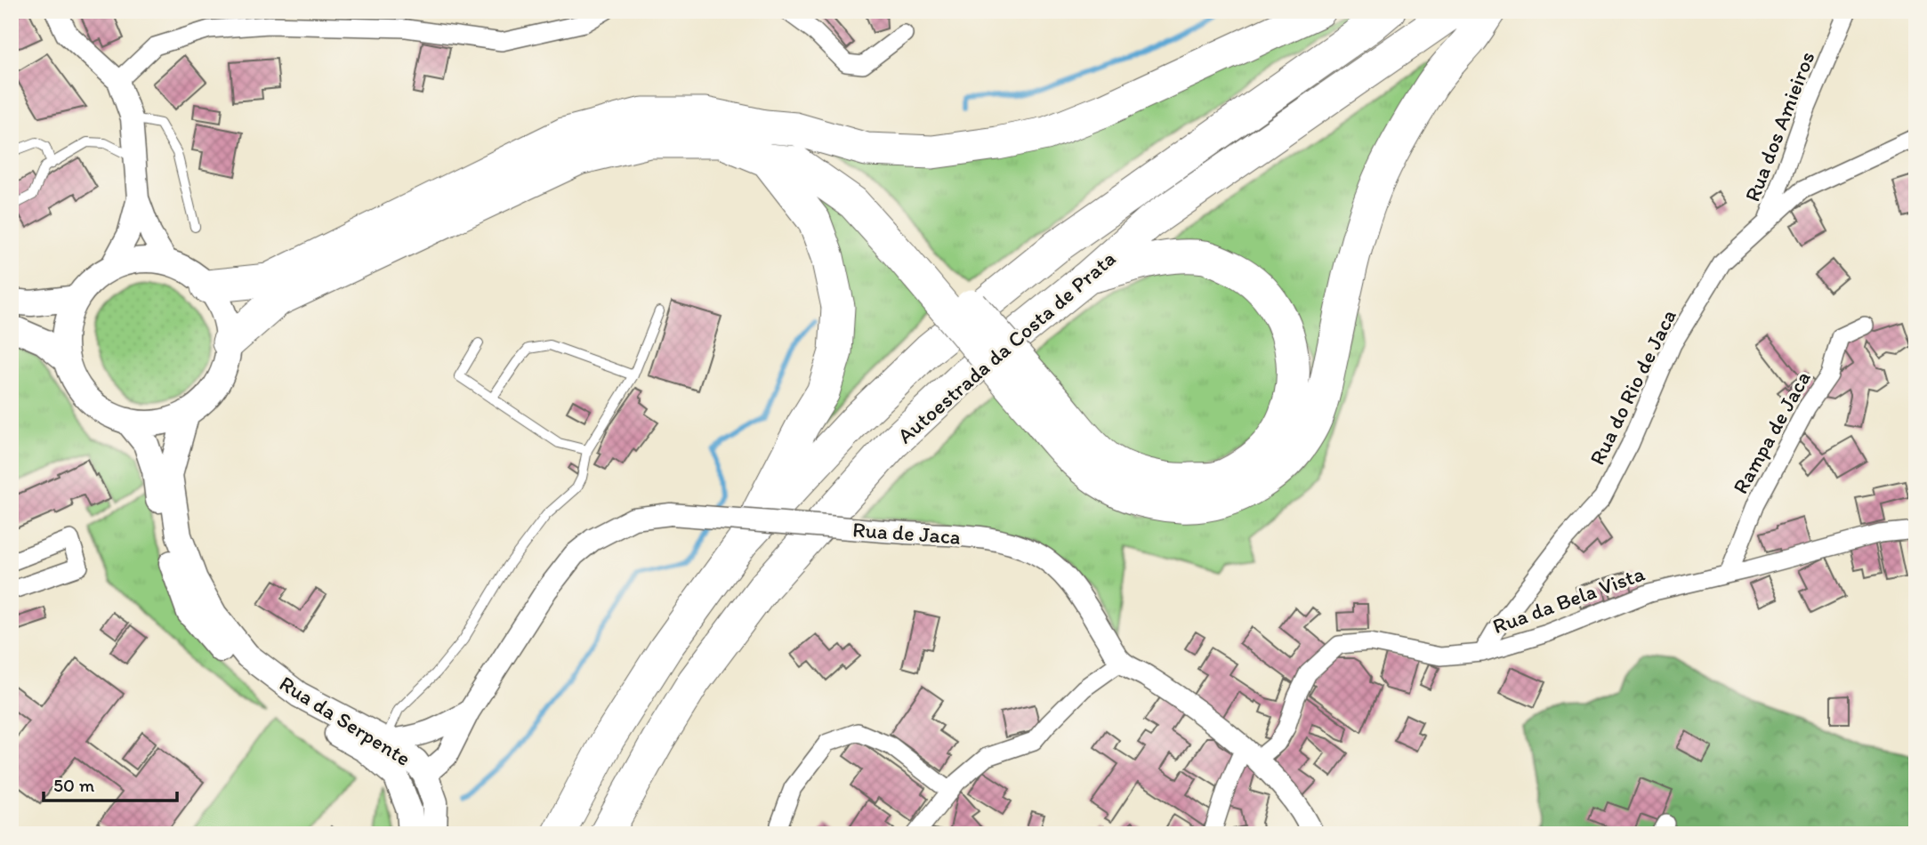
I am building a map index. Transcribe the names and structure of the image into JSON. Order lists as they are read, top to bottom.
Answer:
{
  "streets": {
    "highway": ["Autoestrada da Costa de Prata"],
    "main road": ["Rua de Jaca", "Rua da Serpente"],
    "street": [
      "Rua dos Amieiros",
      "Rua do Rio de Jaca",
      "Rampa de Jaca",
      "Rua da Bela Vista"
    ]
  },
  "crossings": [
    ["Rua dos Amieiros", "Rua do Rio de Jaca"],
    ["Rua do Rio de Jaca", "Rua da Bela Vista"],
    ["Rampa de Jaca", "Rua da Bela Vista"],
    ["Rua de Jaca", "Rua da Bela Vista"],
    ["Rua de Jaca", "Rua da Serpente"]
  ],
  "scale_bar": "50 m"
}
